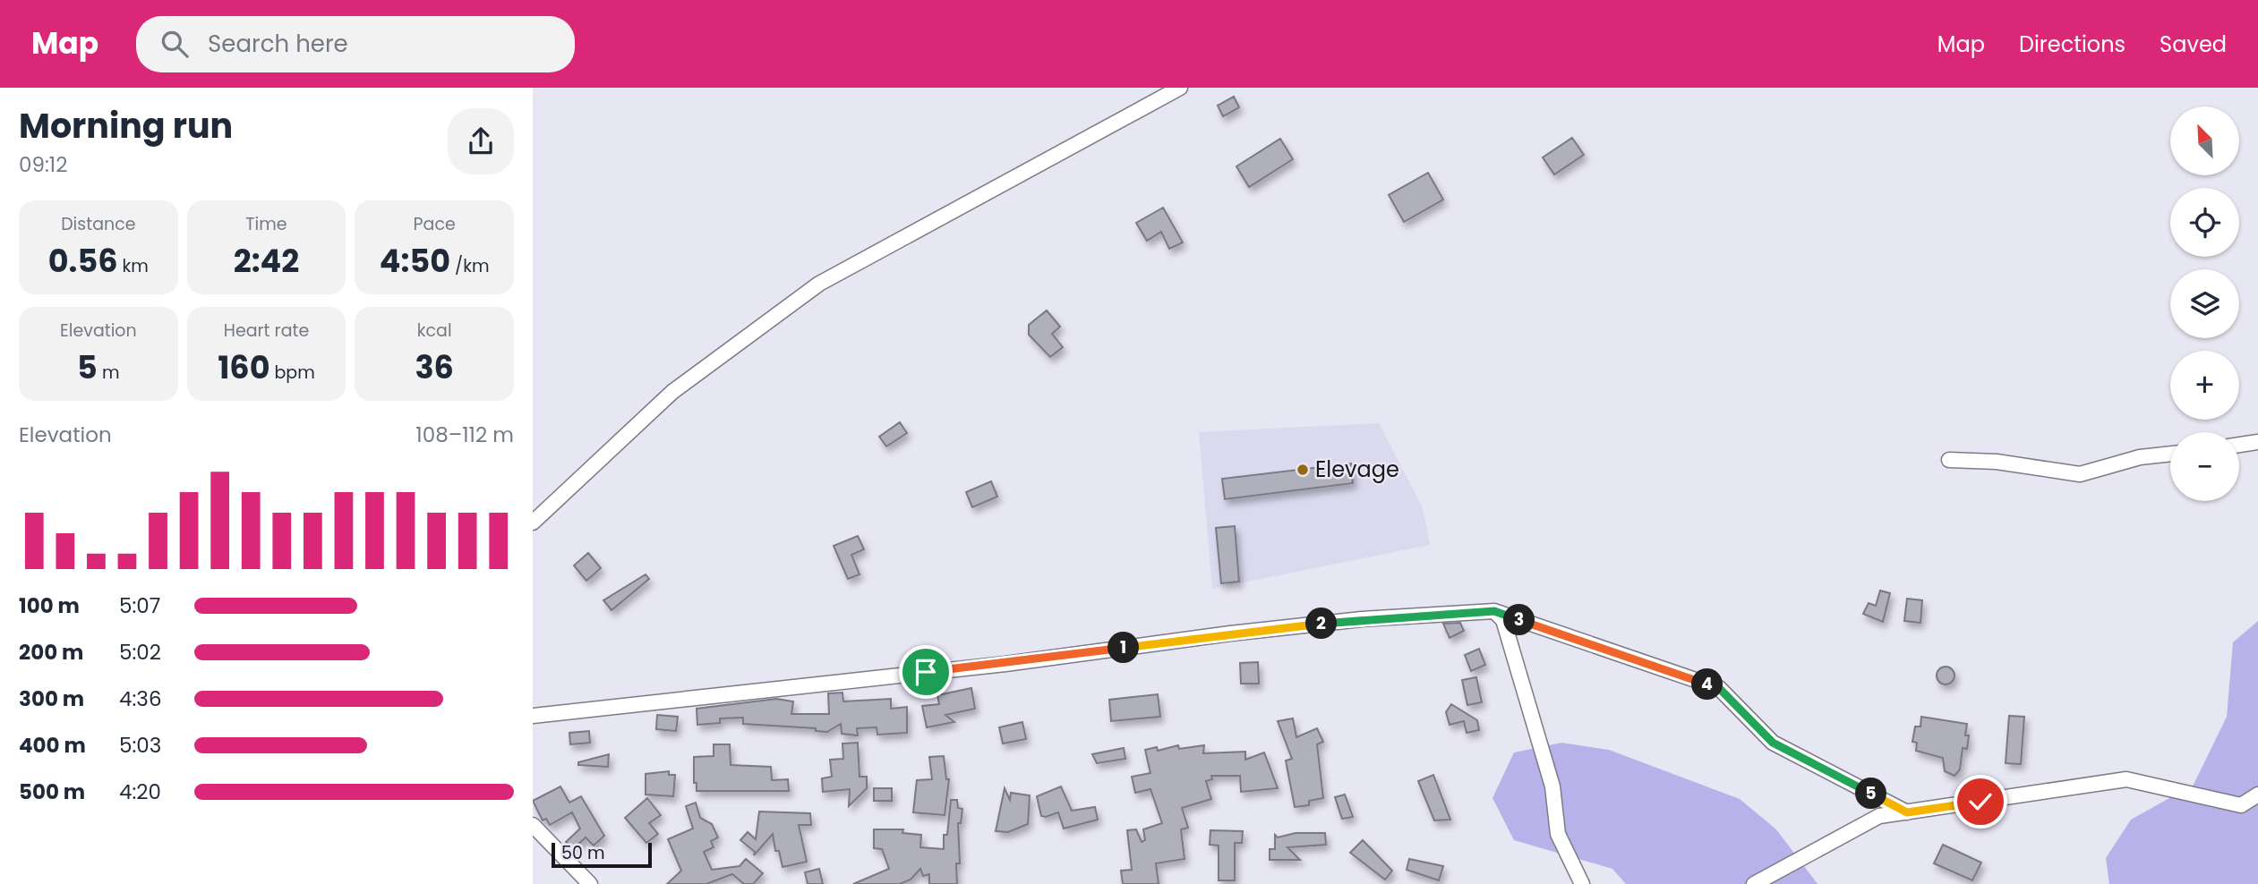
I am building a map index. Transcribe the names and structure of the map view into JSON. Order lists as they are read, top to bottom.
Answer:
{
  "places": ["Elevage"],
  "scale_bar": "50 m",
  "north": "top left",
  "page": {
    "header": "Map",
    "search": "Search here",
    "nav": ["Map", "Directions", "Saved"],
    "heading": ["Morning run", "09:12"],
    "map_buttons": ["+", "−"],
    "stats": [
      ["Distance", "0.56 km"],
      ["Time", "2:42"],
      ["Pace", "4:50 /km"],
      ["Elevation", "5 m"],
      ["Heart rate", "160 bpm"],
      ["kcal", "36"]
    ],
    "chart": ["Elevation", "108–112 m"],
    "list": [
      {
        "name": "100 m",
        "note": "5:07"
      },
      {
        "name": "200 m",
        "note": "5:02"
      },
      {
        "name": "300 m",
        "note": "4:36"
      },
      {
        "name": "400 m",
        "note": "5:03"
      },
      {
        "name": "500 m",
        "note": "4:20"
      }
    ],
    "pins": [
      "3",
      "2",
      "1",
      "4",
      "5"
    ],
    "scale": "50 m"
  }
}
